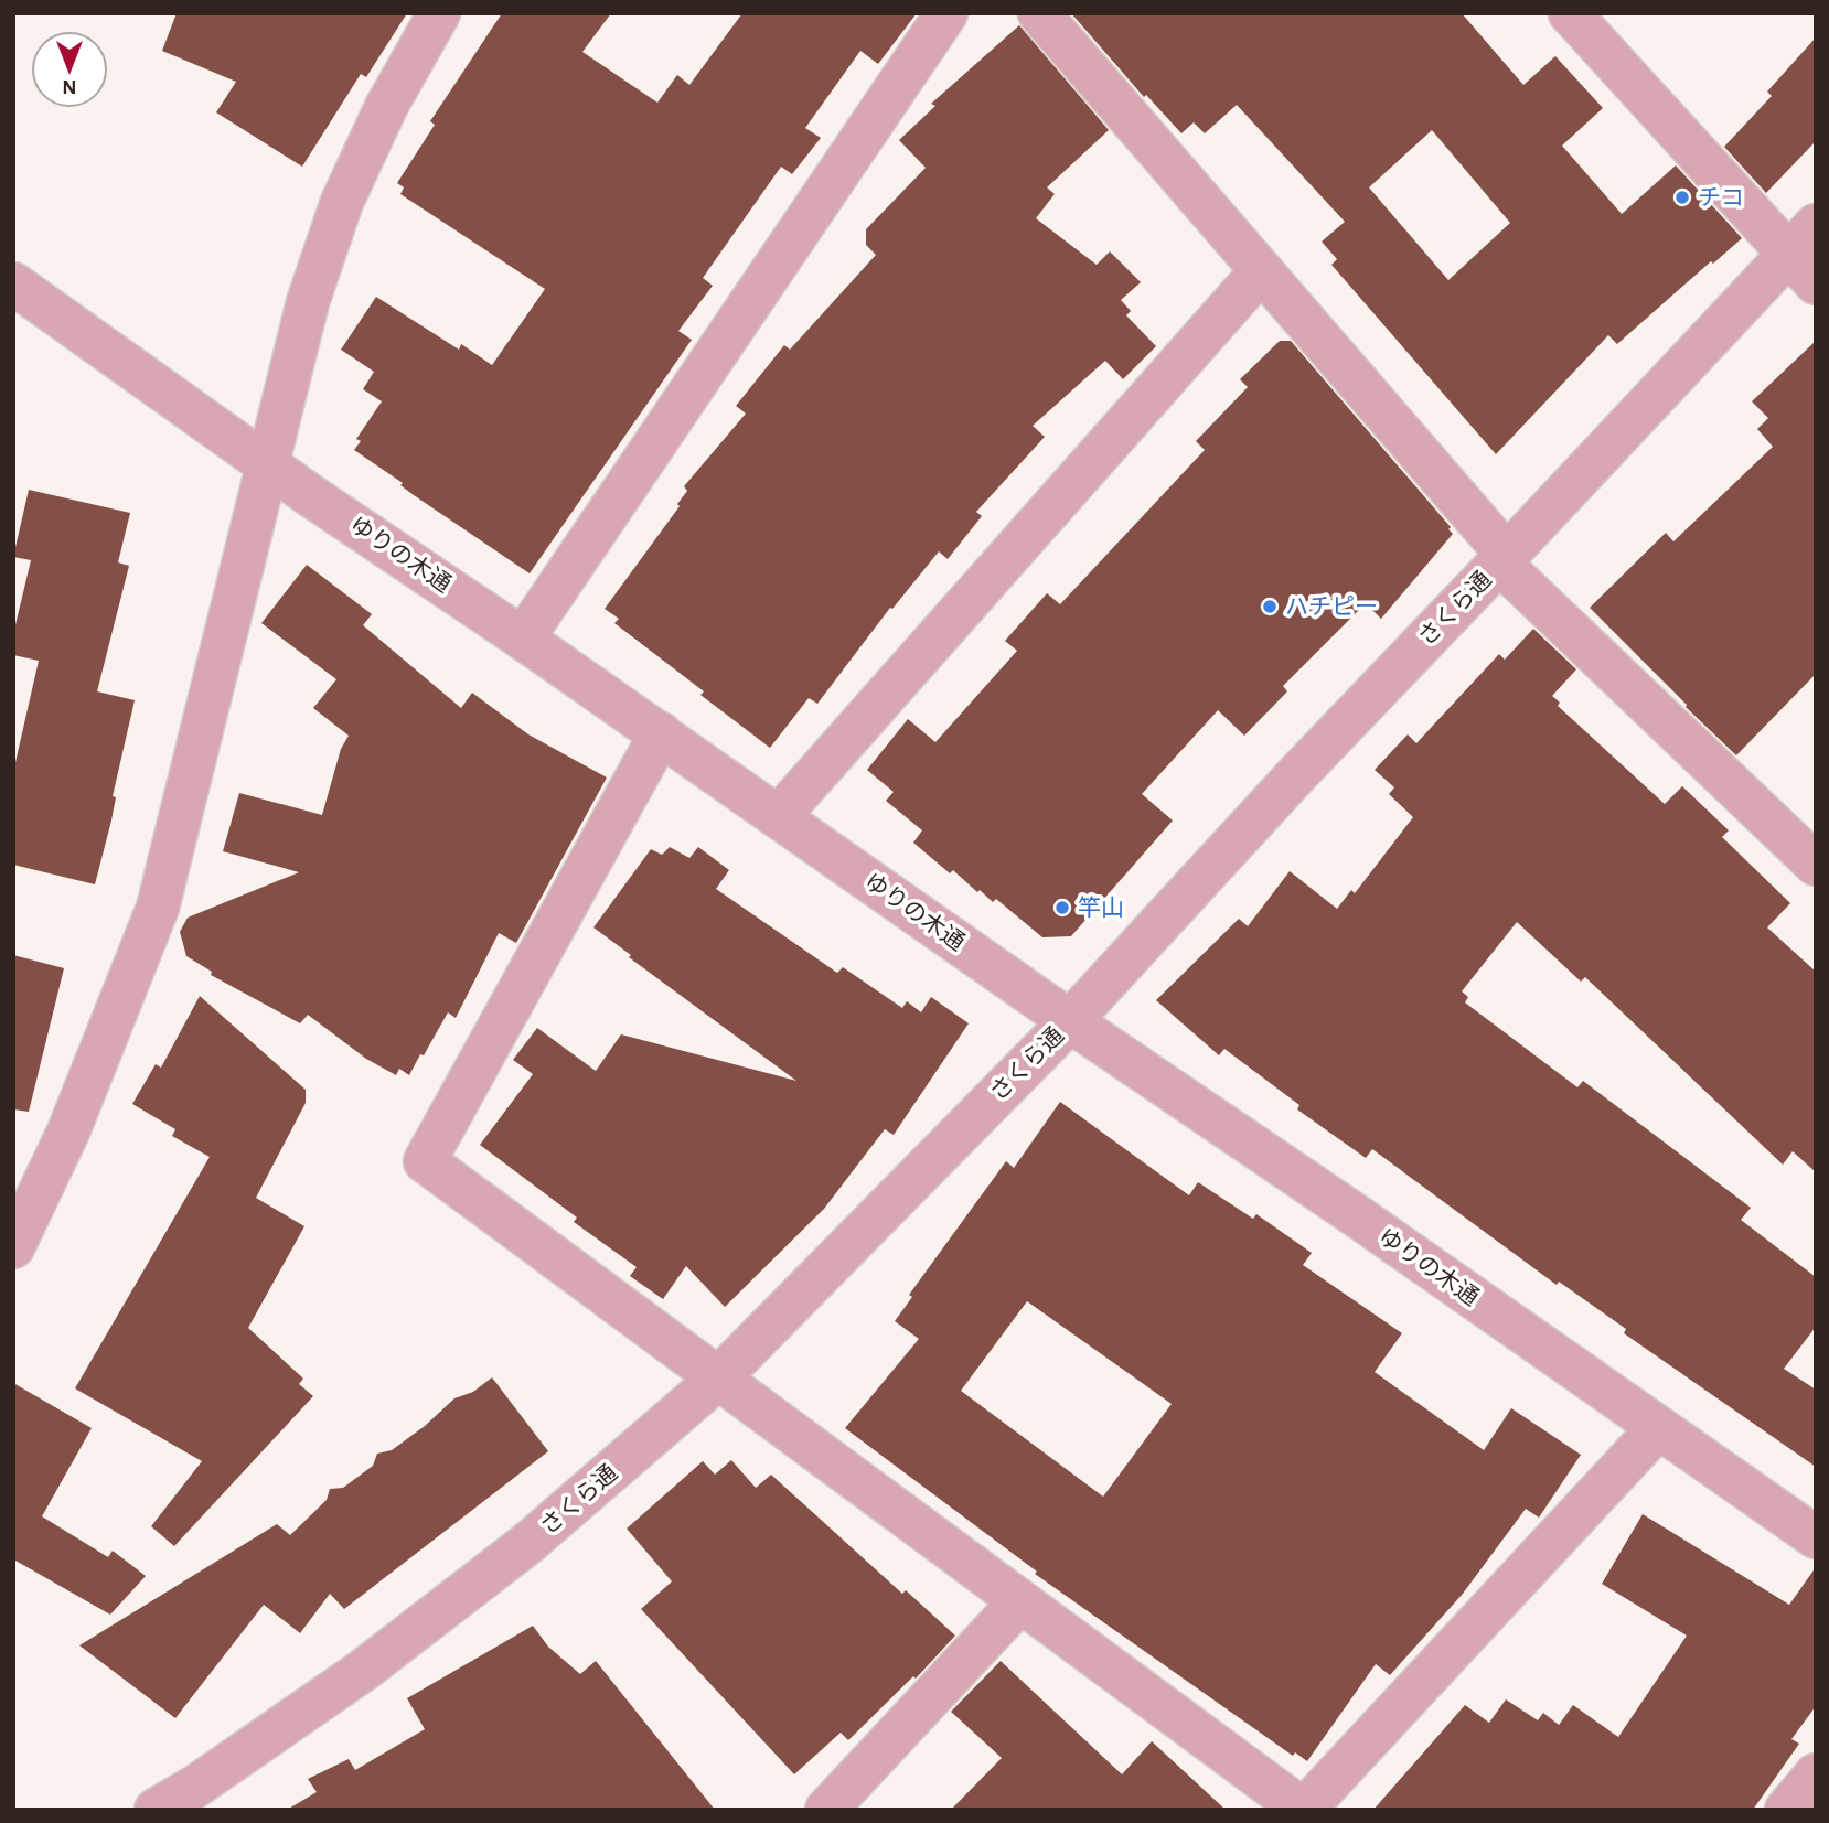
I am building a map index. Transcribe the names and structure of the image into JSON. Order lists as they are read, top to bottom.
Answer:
{
  "streets": {
    "street": ["ゆりの木通", "さくら通"]
  },
  "crossings": [
    ["ゆりの木通", "さくら通"]
  ],
  "places": ["チコ", "ハチピー", "竿山"],
  "north": "bottom"
}
